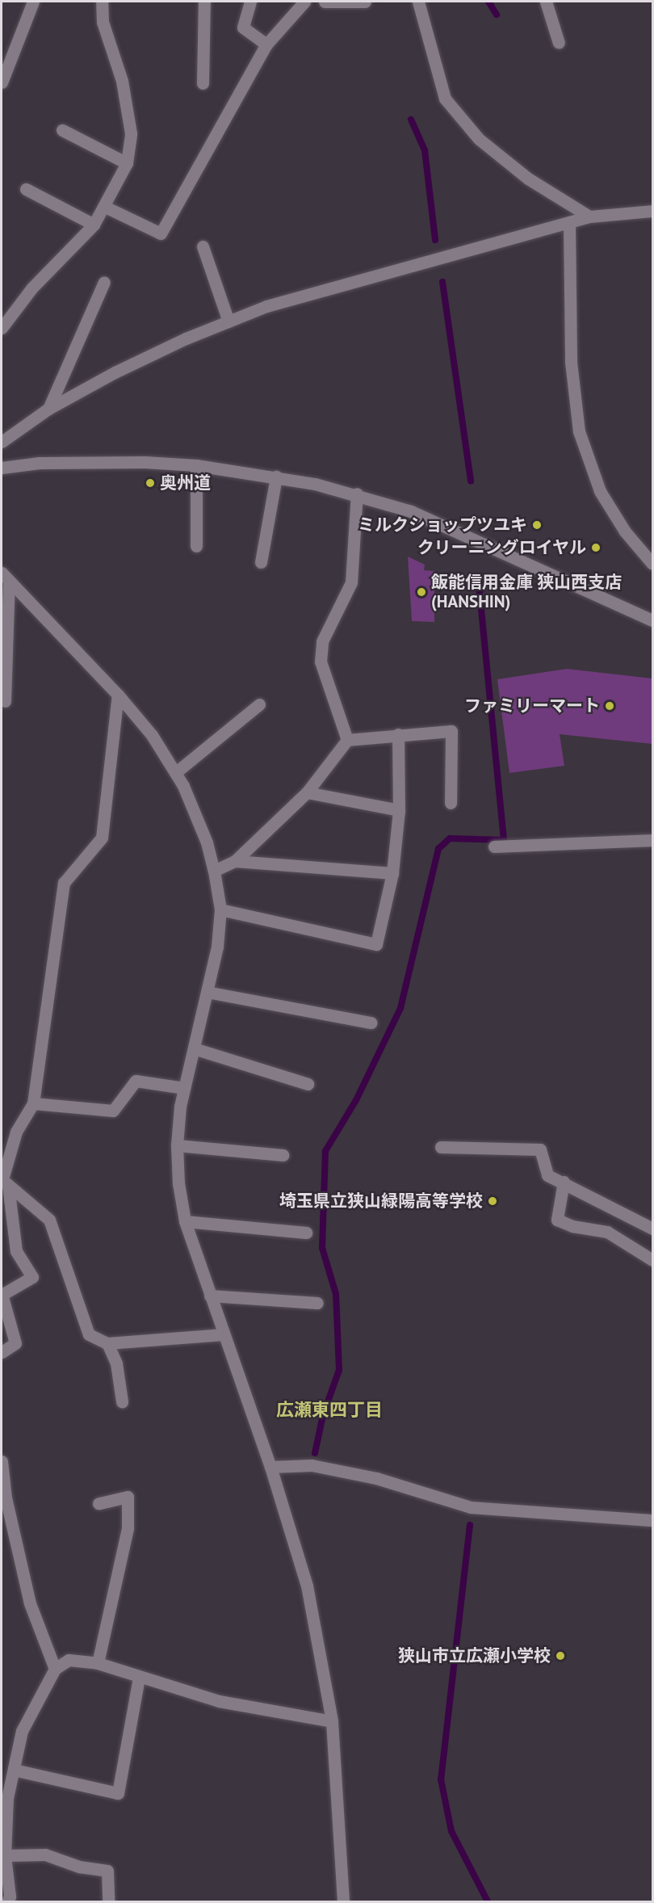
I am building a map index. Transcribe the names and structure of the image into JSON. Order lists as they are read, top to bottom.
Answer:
{
  "districts": ["広瀬東四丁目"],
  "places": [
    "奥州道",
    "ミルクショップツユキ",
    "クリーニングロイヤル",
    "飯能信用金庫 狭山西支店 (HANSHIN)",
    "ファミリーマート",
    "埼玉県立狭山緑陽高等学校",
    "狭山市立広瀬小学校"
  ]
}
